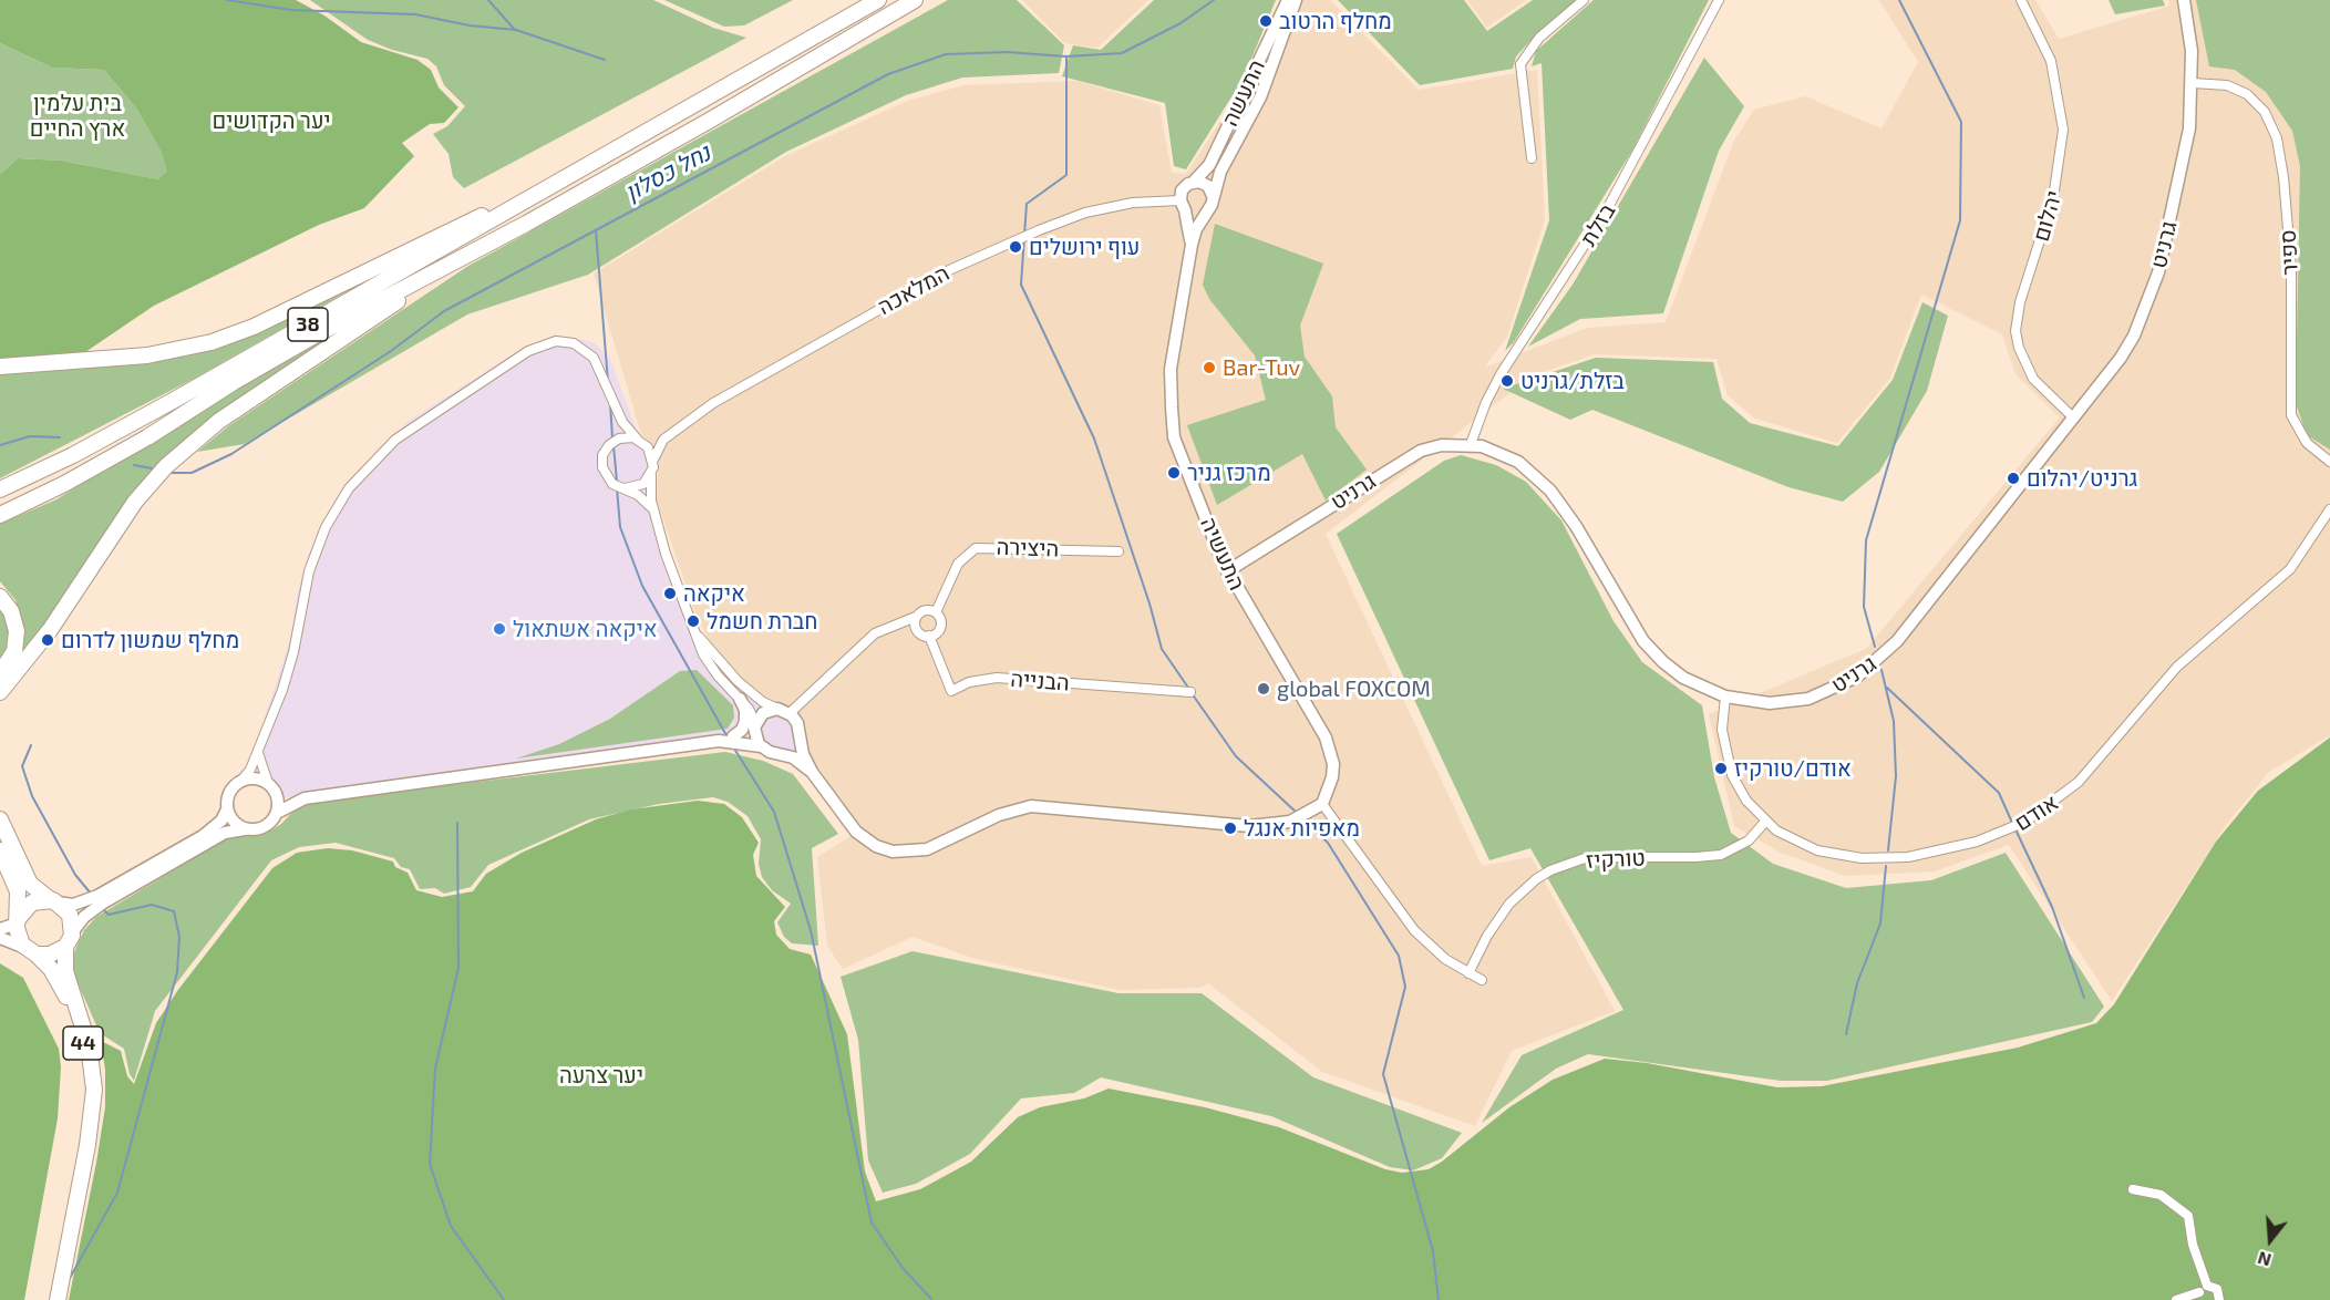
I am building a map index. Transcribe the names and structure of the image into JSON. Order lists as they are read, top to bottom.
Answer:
{
  "streets": {
    "highway": ["38", "44"],
    "street": [
      "התעשה",
      "יהלום",
      "בזלת",
      "גרניט",
      "ספיר",
      "המלאכה",
      "היצירה",
      "התעשיה",
      "הבנייה",
      "אודם",
      "טורקיז"
    ]
  },
  "crossings": [
    ["התעשה", "המלאכה"],
    ["התעשה", "התעשיה"],
    ["יהלום", "גרניט"],
    ["בזלת", "גרניט"],
    ["גרניט", "ספיר"],
    ["גרניט", "התעשיה"],
    ["גרניט", "אודם"],
    ["המלאכה", "התעשיה"],
    ["היצירה", "הבנייה"],
    ["אודם", "טורקיז"]
  ],
  "water": ["נחל כסלון"],
  "parks": ["בית עלמין ארץ החיים", "יער הקדושים", "יער צרעה"],
  "places": [
    "מחלף הרטוב",
    "עוף ירושלים",
    "Bar-Tuv",
    "בזלת/גרניט",
    "מרכז גניר",
    "גרניט/יהלום",
    "איקאה",
    "חברת חשמל",
    "איקאה אשתאול",
    "מחלף שמשון לדרום",
    "global FOXCOM",
    "אודם/טורקיז",
    "מאפיות אנגל"
  ],
  "north": "bottom"
}
